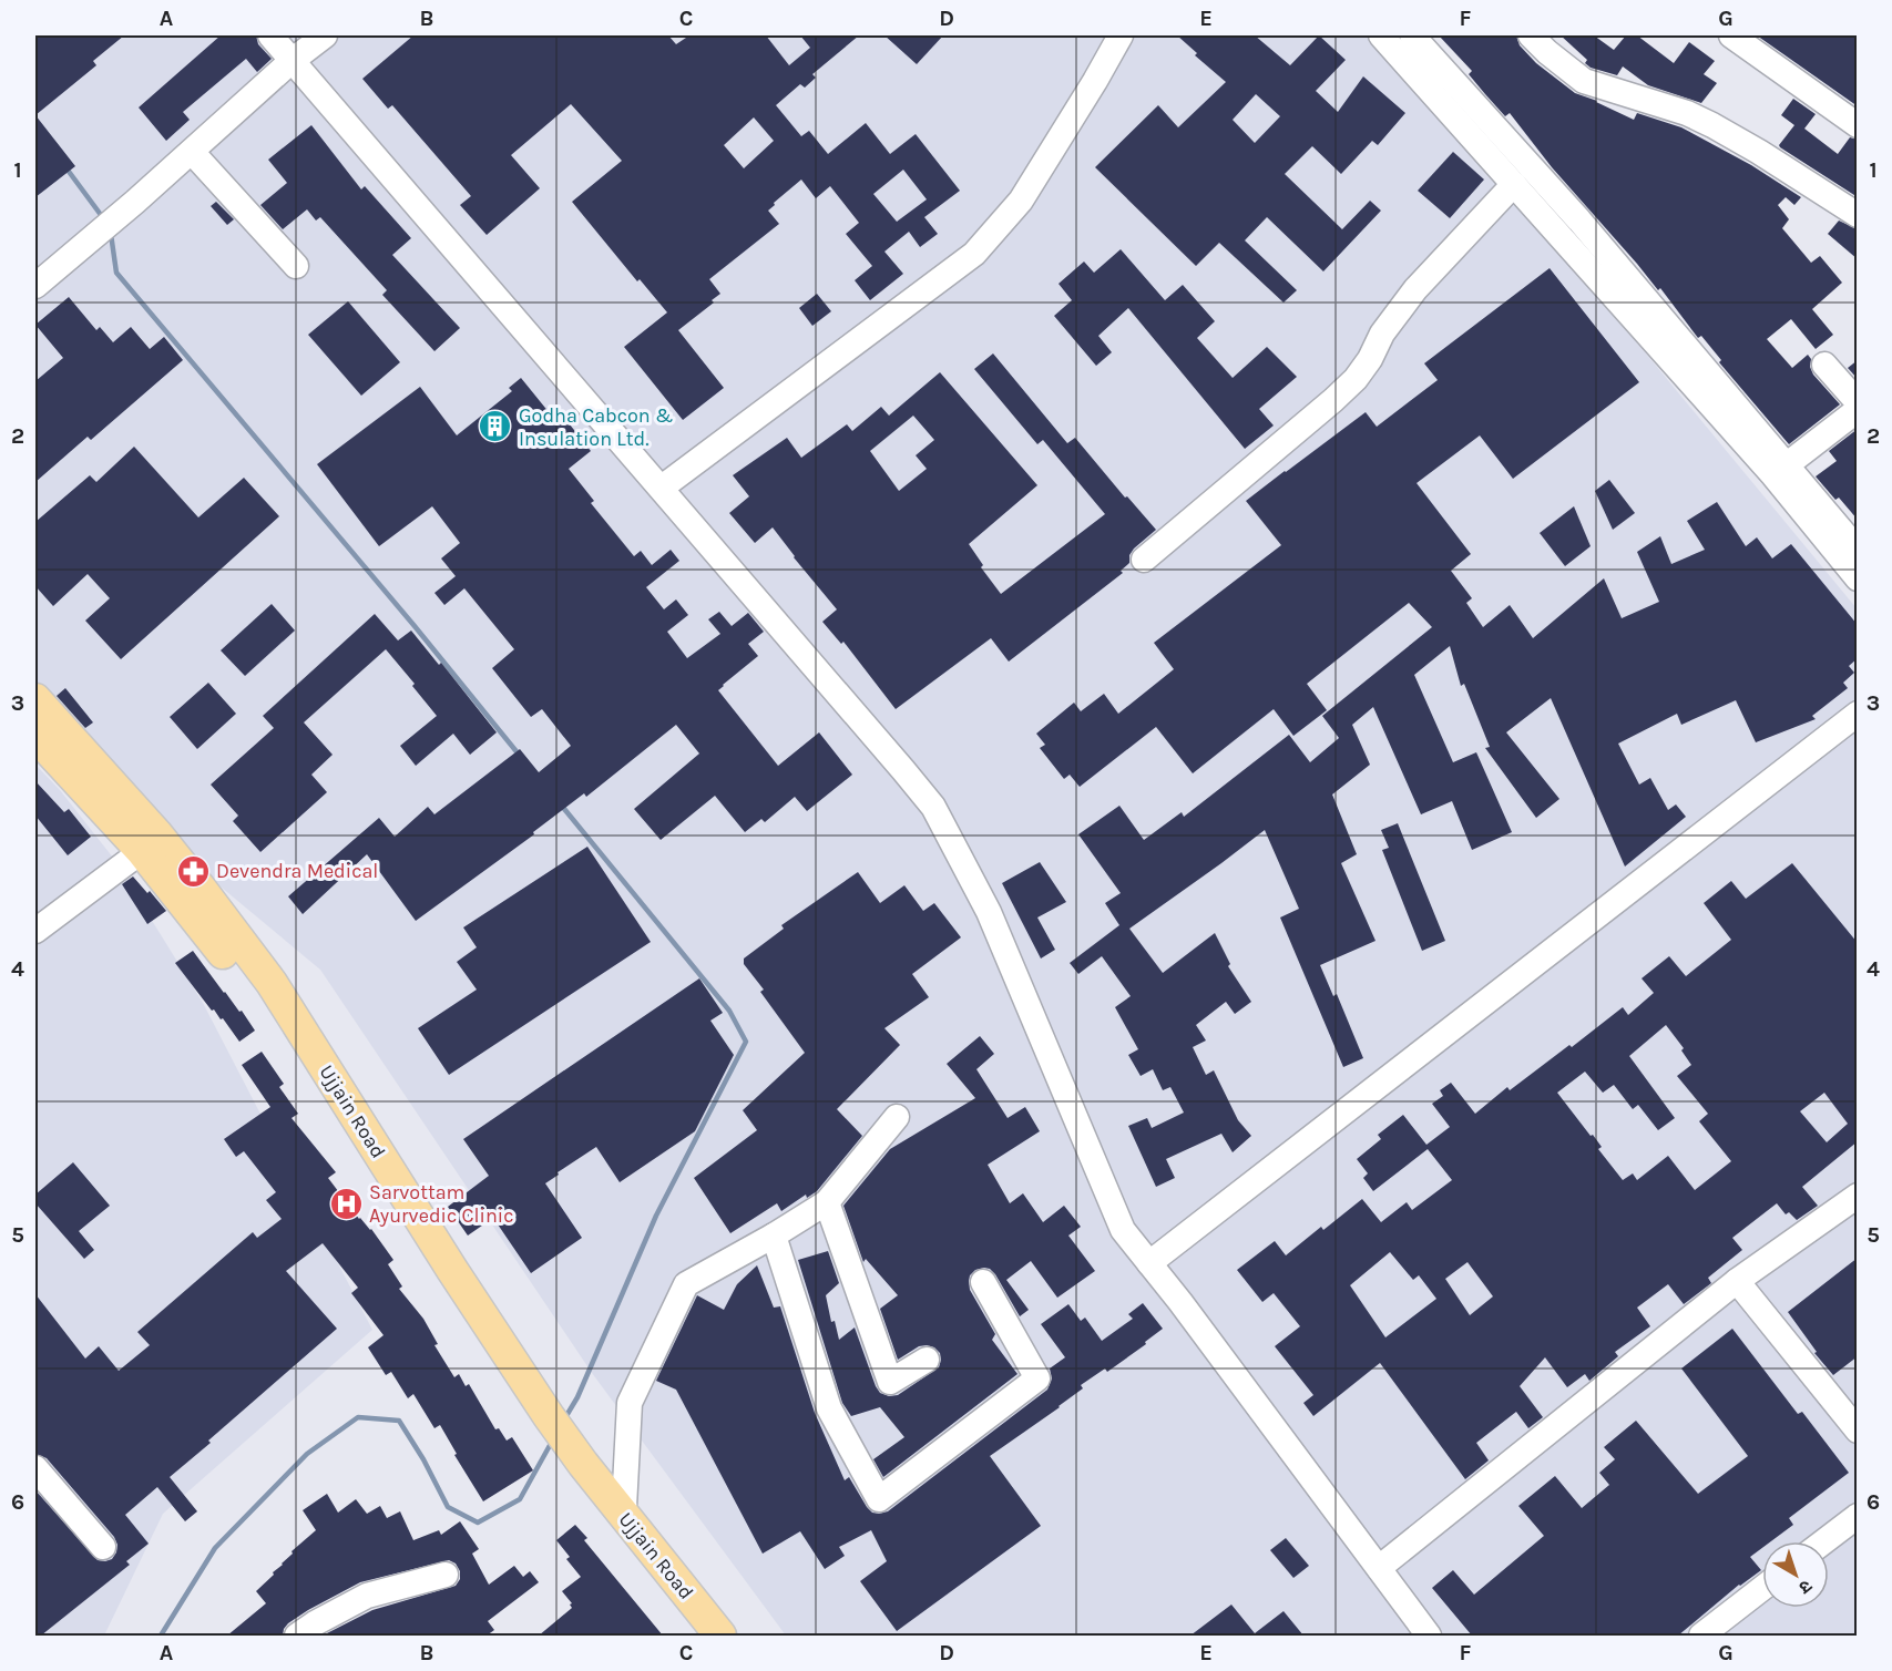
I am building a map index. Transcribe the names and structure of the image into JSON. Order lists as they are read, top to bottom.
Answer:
{
  "streets": {
    "main road": ["Ujjain Road"]
  },
  "places": {
    "building": ["Godha Cabcon & Insulation Ltd."],
    "pharmacy": ["Devendra Medical"],
    "hospital": ["Sarvottam Ayurvedic Clinic"]
  },
  "north": "bottom right",
  "grid": {
    "columns": [
      "A",
      "B",
      "C",
      "D",
      "E",
      "F",
      "G"
    ],
    "rows": [
      "1",
      "2",
      "3",
      "4",
      "5",
      "6"
    ]
  }
}
